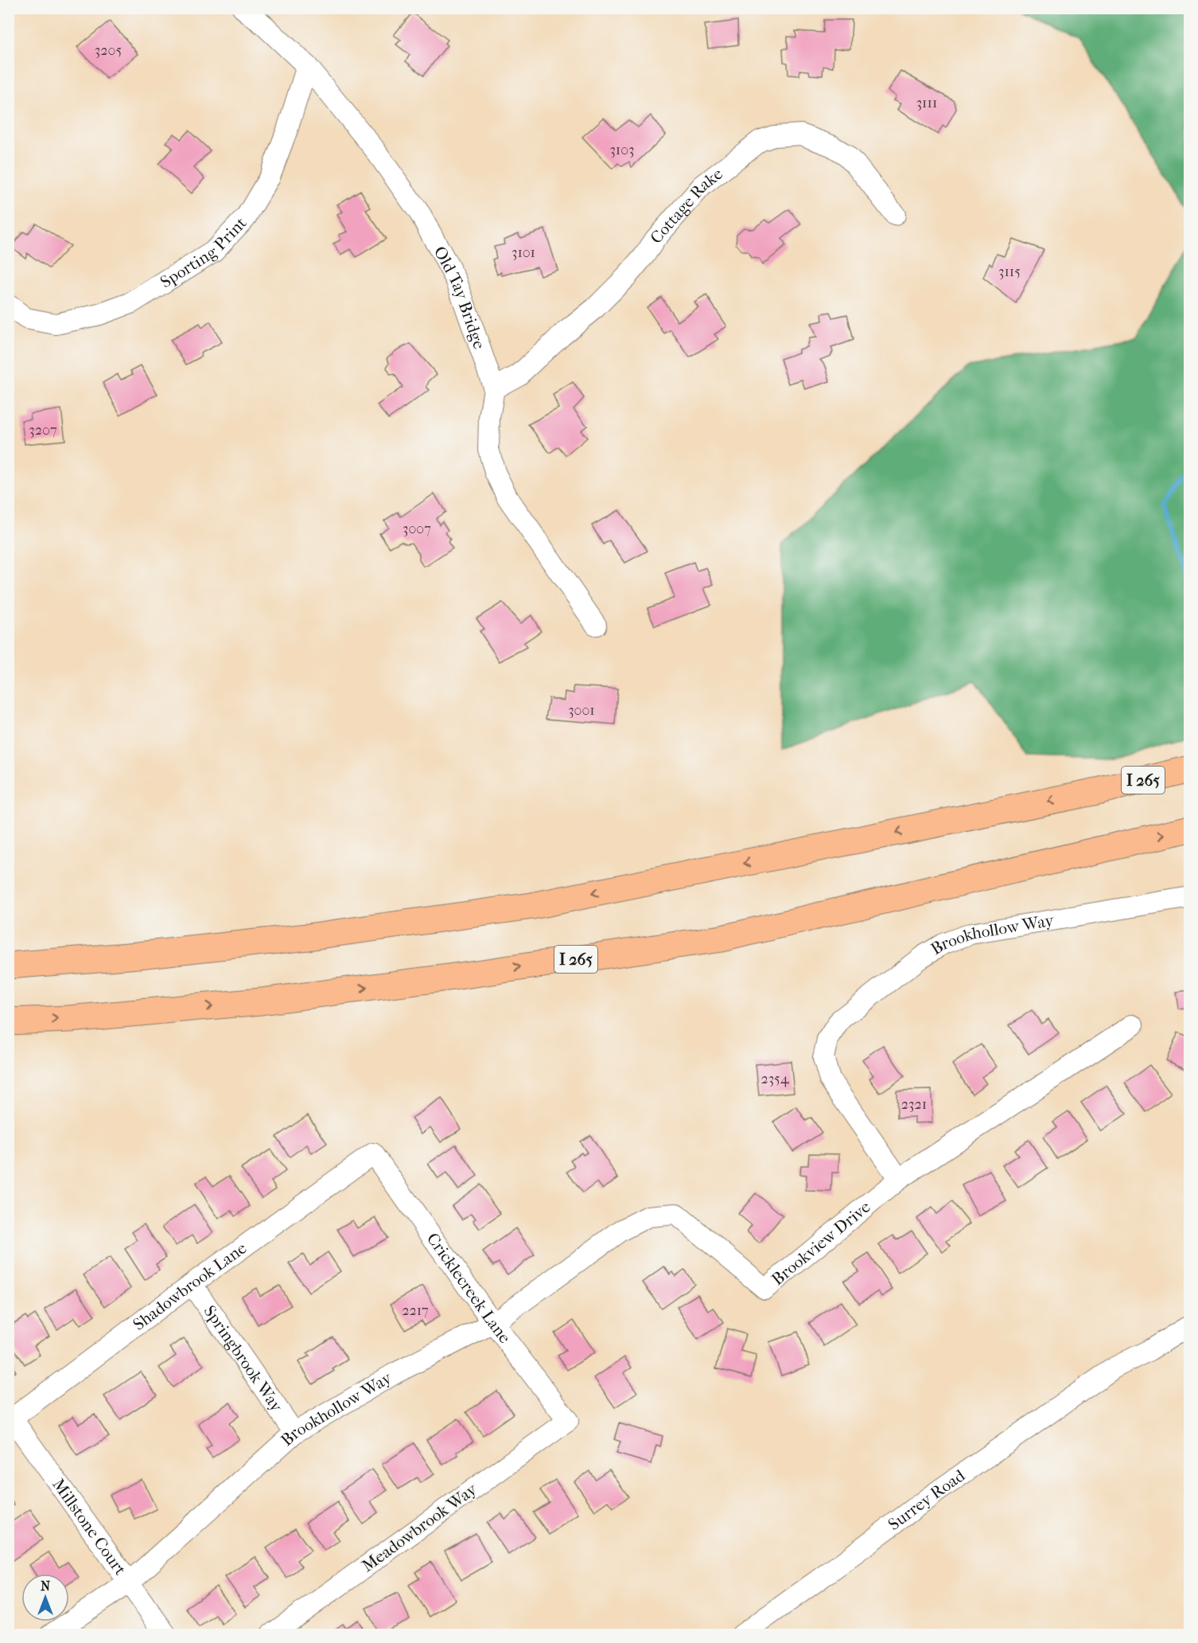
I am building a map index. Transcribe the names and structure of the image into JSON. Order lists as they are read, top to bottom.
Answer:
{
  "streets": {
    "highway": ["I 265"],
    "street": [
      "Cottage Rake",
      "Sporting Print",
      "Old Tay Bridge",
      "Brookhollow Way",
      "Brookview Drive",
      "Shadowbrook Lane",
      "Cricklecreek Lane",
      "Springbrook Way",
      "Surrey Road",
      "Millstone Court",
      "Meadowbrook Way"
    ]
  },
  "crossings": [
    ["Cottage Rake", "Old Tay Bridge"],
    ["Sporting Print", "Old Tay Bridge"],
    ["Brookhollow Way", "Brookview Drive"],
    ["Brookhollow Way", "Cricklecreek Lane"],
    ["Brookhollow Way", "Springbrook Way"],
    ["Brookhollow Way", "Millstone Court"],
    ["Shadowbrook Lane", "Cricklecreek Lane"],
    ["Shadowbrook Lane", "Springbrook Way"],
    ["Shadowbrook Lane", "Millstone Court"],
    ["Cricklecreek Lane", "Meadowbrook Way"]
  ],
  "house_numbers": [
    "3205",
    "3111",
    "3103",
    "3101",
    "3115",
    "3207",
    "3007",
    "3001",
    "2354",
    "2321",
    "2217"
  ],
  "north": "top"
}
